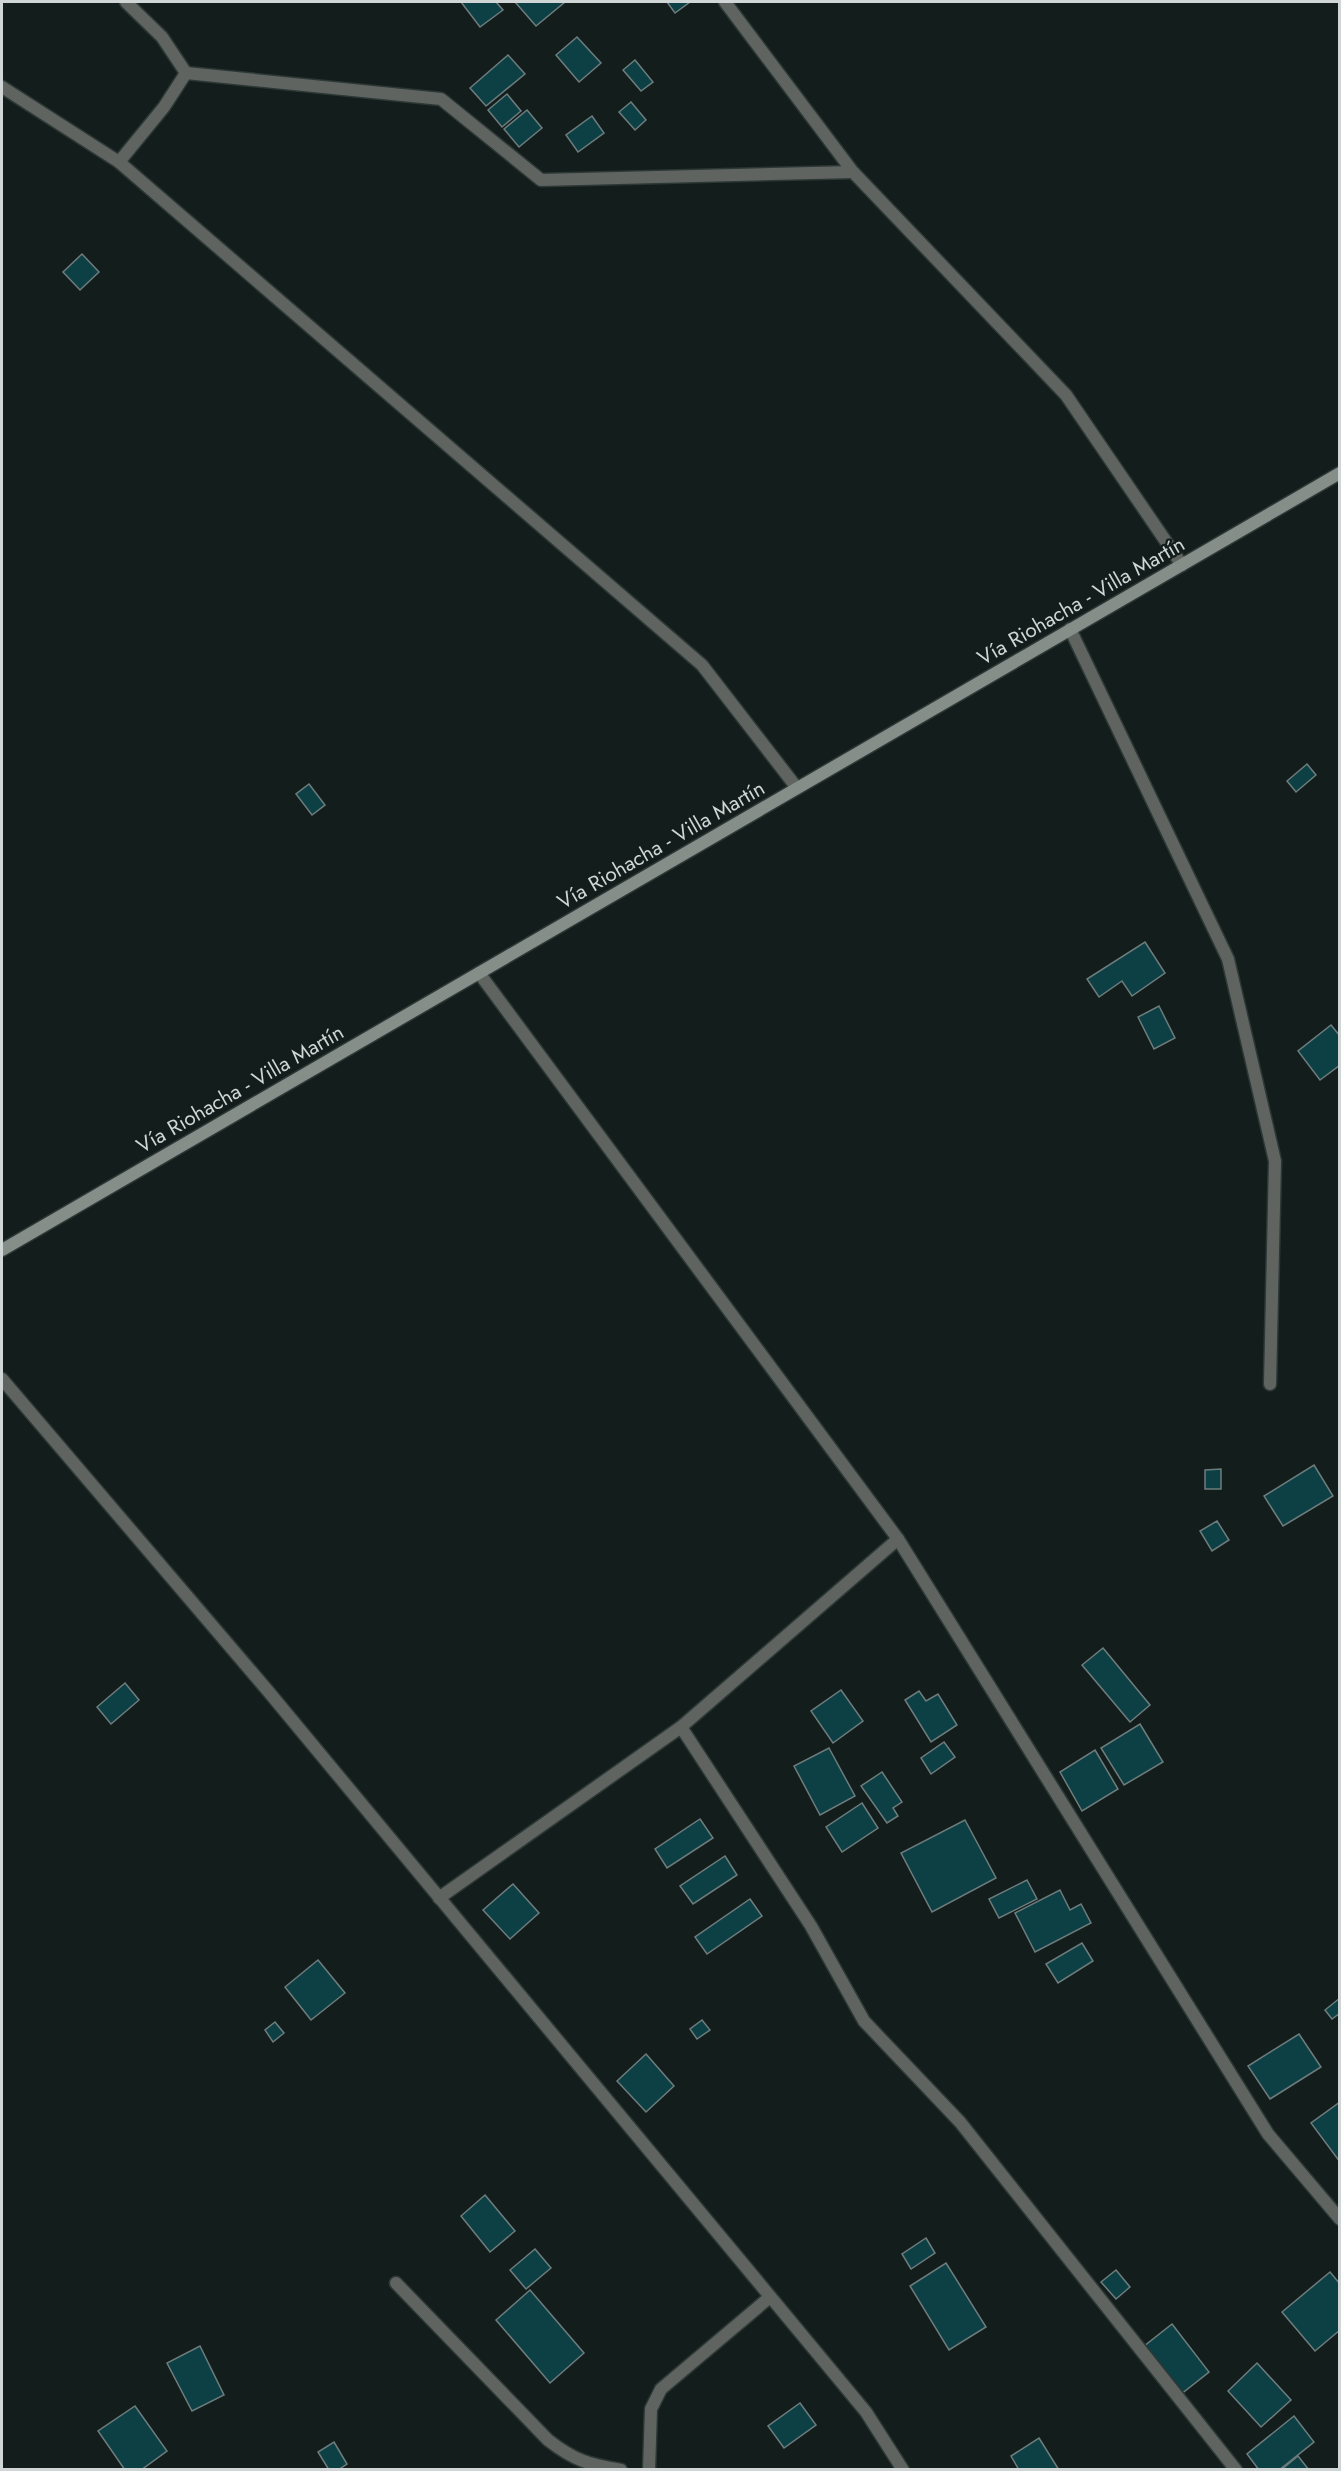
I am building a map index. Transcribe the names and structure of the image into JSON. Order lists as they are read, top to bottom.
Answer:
{
  "streets": {
    "main road": ["Vía Riohacha - Villa Martín"]
  }
}
